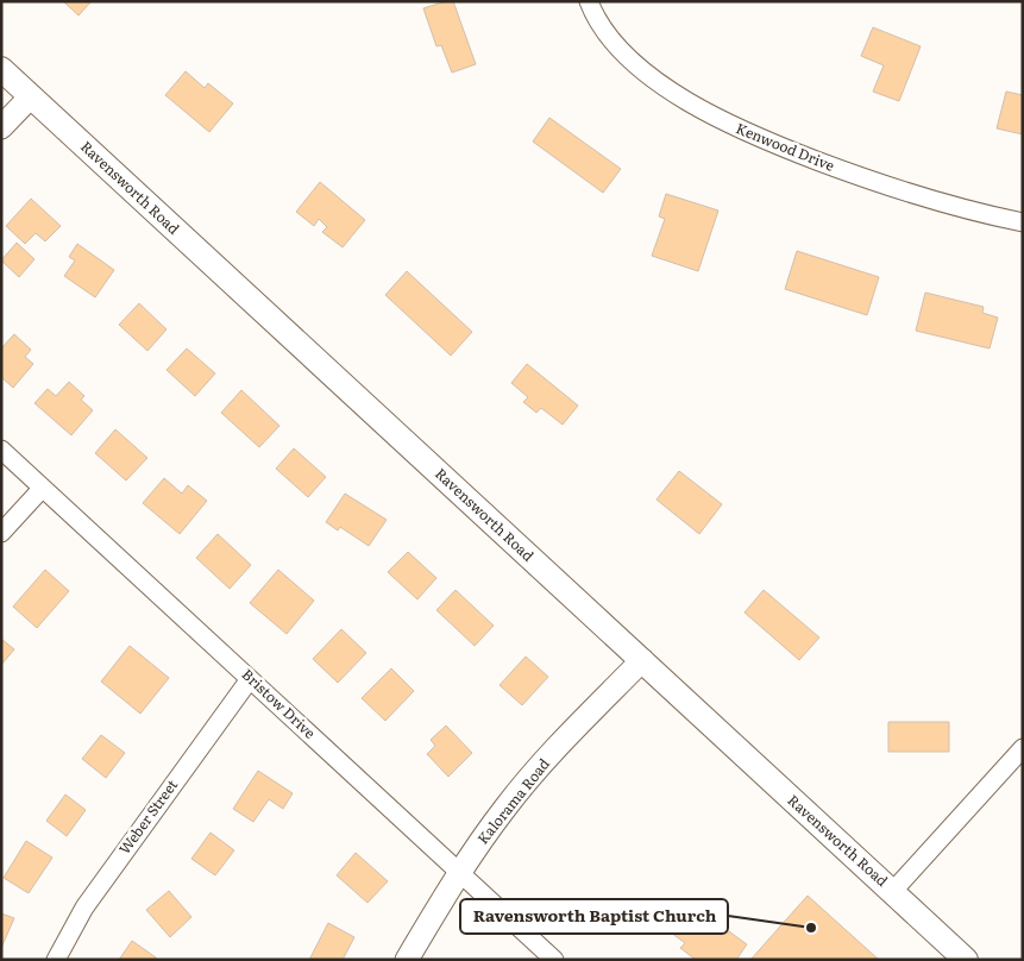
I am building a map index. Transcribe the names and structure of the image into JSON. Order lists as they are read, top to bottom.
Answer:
{
  "streets": {
    "main road": ["Ravensworth Road"],
    "street": [
      "Kenwood Drive",
      "Bristow Drive",
      "Kalorama Road",
      "Weber Street"
    ]
  },
  "crossings": [
    ["Ravensworth Road", "Kalorama Road"],
    ["Bristow Drive", "Kalorama Road"],
    ["Bristow Drive", "Weber Street"]
  ],
  "places": ["Ravensworth Baptist Church"]
}
